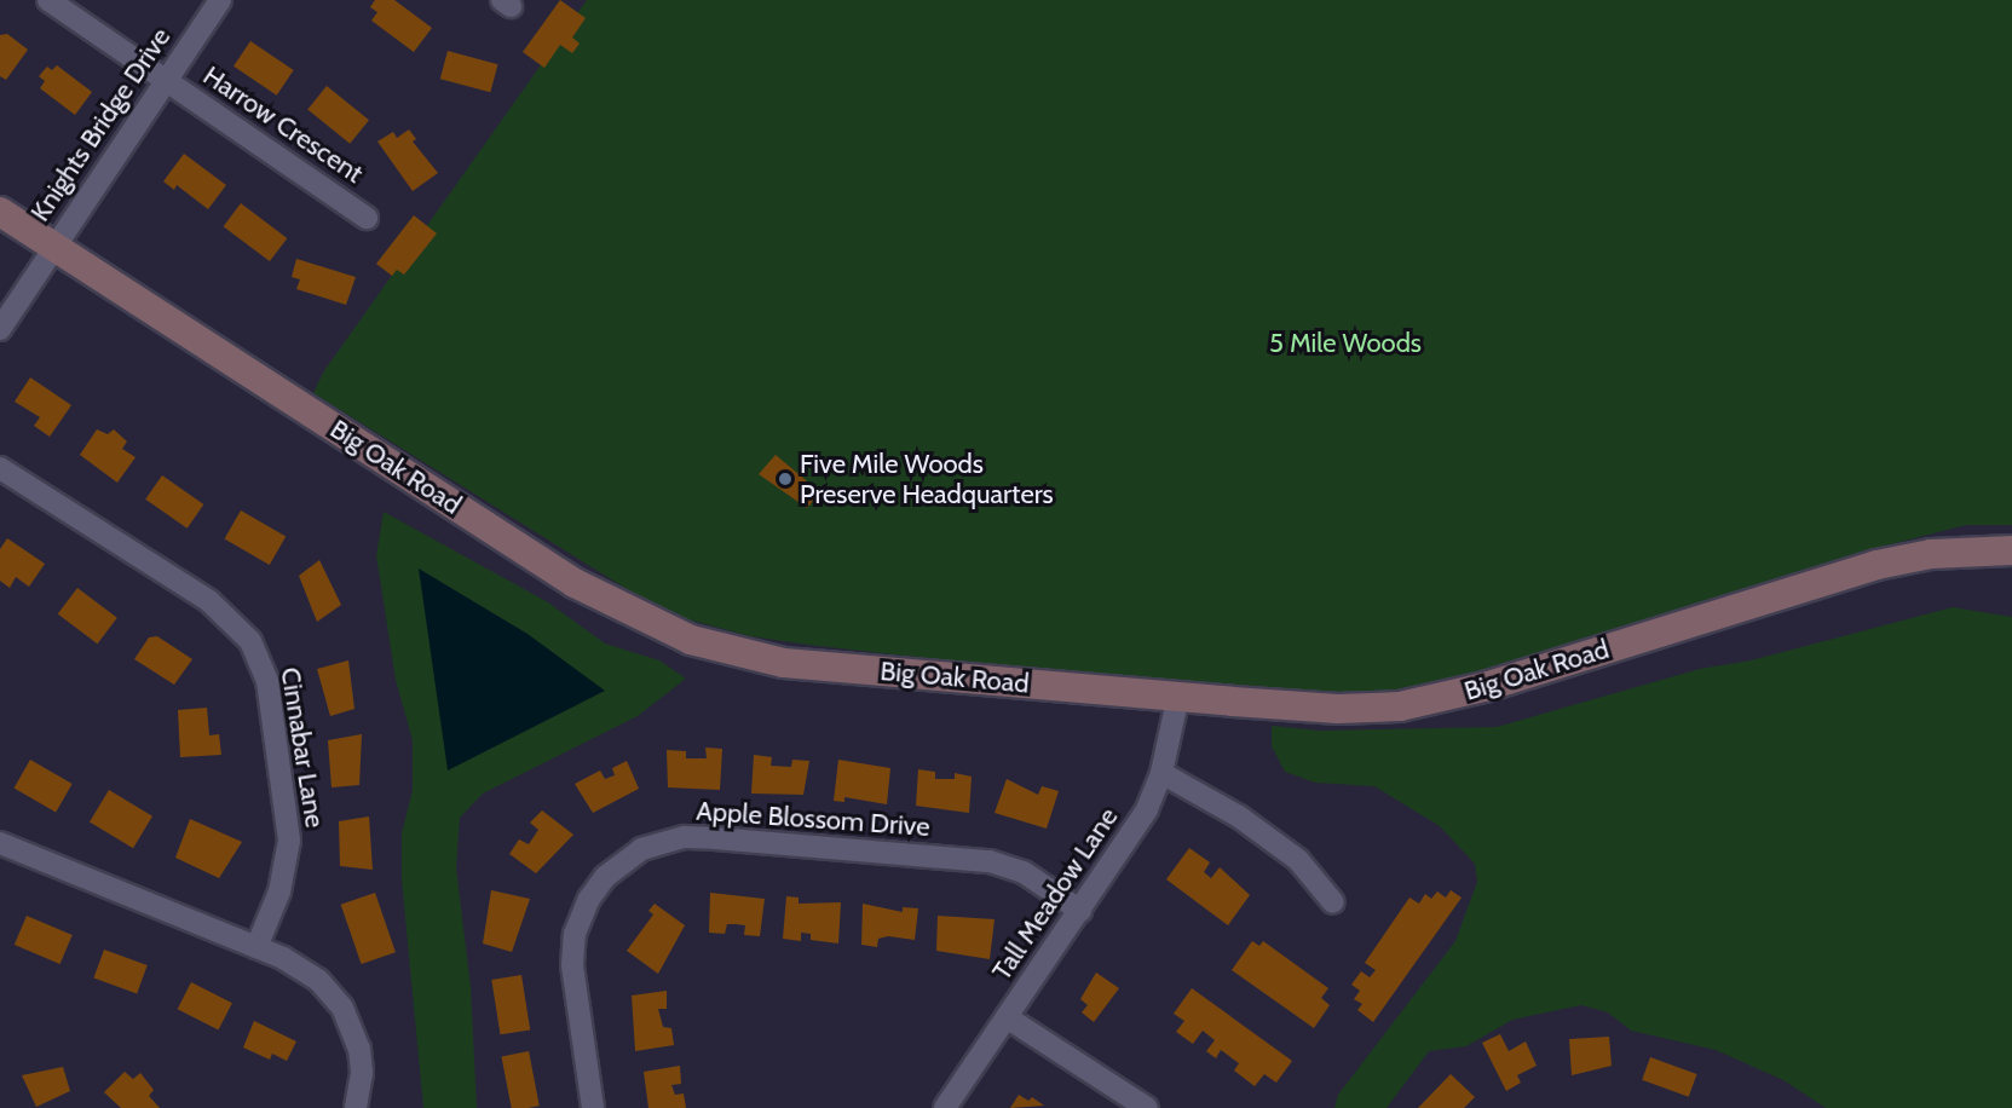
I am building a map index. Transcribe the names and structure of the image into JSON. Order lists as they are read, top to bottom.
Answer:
{
  "streets": {
    "street": [
      "Knights Bridge Drive",
      "Harrow Crescent",
      "Big Oak Road",
      "Cinnabar Lane",
      "Apple Blossom Drive",
      "Tall Meadow Lane"
    ]
  },
  "crossings": [
    ["Knights Bridge Drive", "Harrow Crescent"],
    ["Knights Bridge Drive", "Big Oak Road"],
    ["Big Oak Road", "Tall Meadow Lane"],
    ["Apple Blossom Drive", "Tall Meadow Lane"]
  ],
  "parks": ["5 Mile Woods"],
  "places": ["Five Mile Woods Preserve Headquarters"]
}
